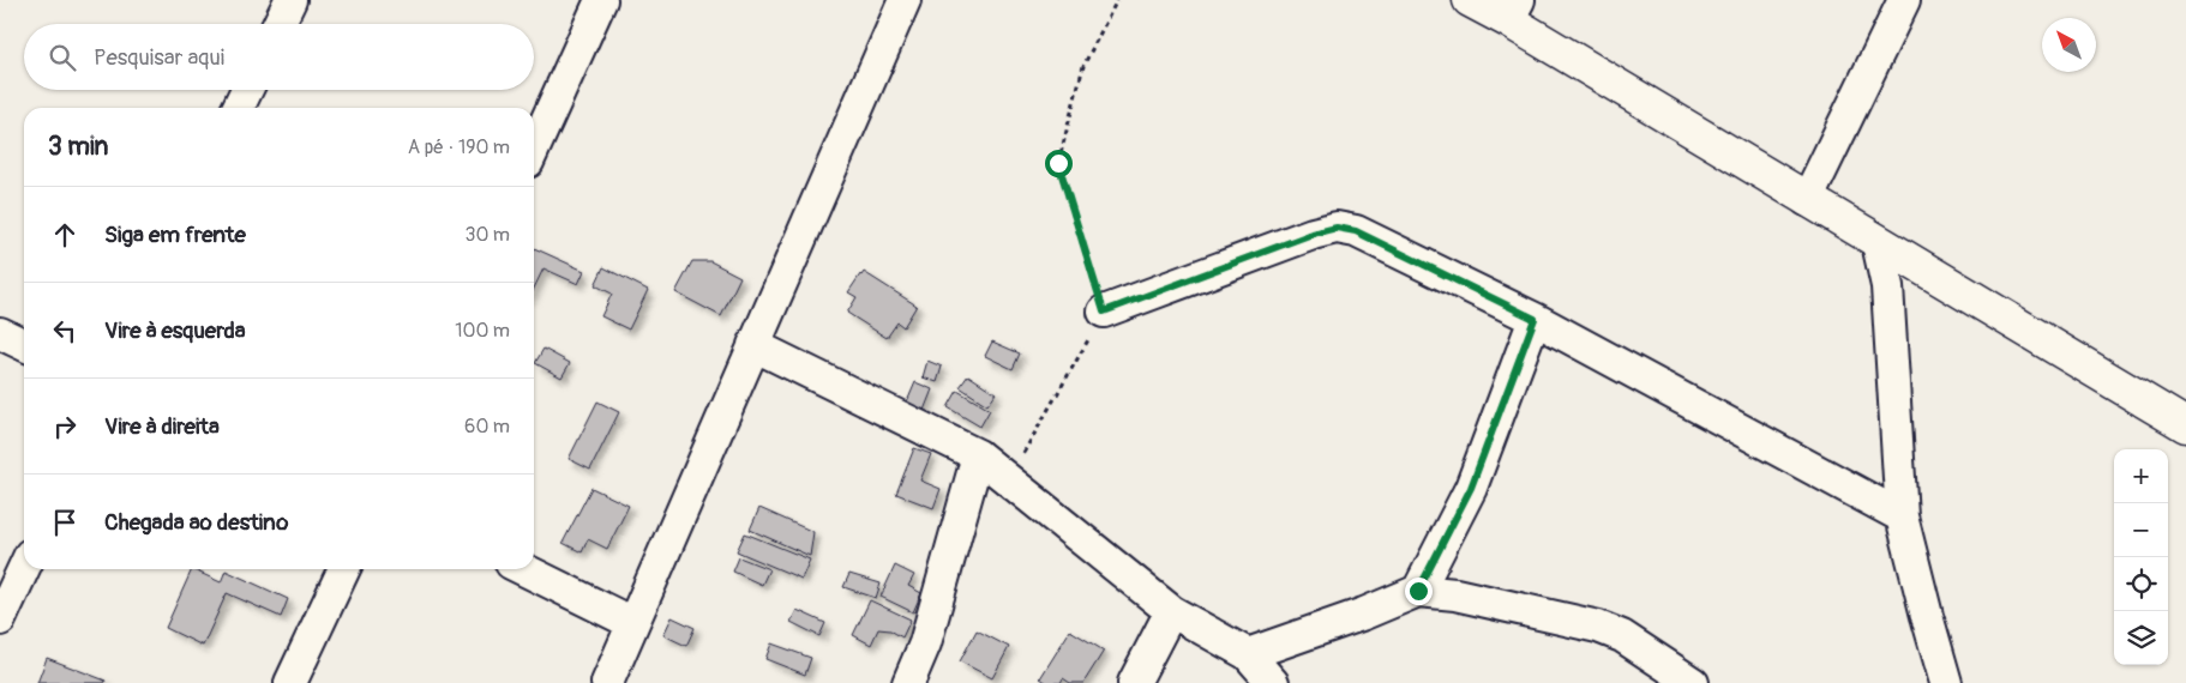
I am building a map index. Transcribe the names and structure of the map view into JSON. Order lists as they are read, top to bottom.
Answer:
{
  "north": "top left",
  "page": {
    "search": "Pesquisar aqui",
    "heading": ["3 min", "A pé · 190 m"],
    "list": [
      ["Siga em frente", "30 m"],
      ["Vire à esquerda", "100 m"],
      ["Vire à direita", "60 m"],
      "Chegada ao destino"
    ],
    "map_buttons": ["+", "−"]
  }
}
